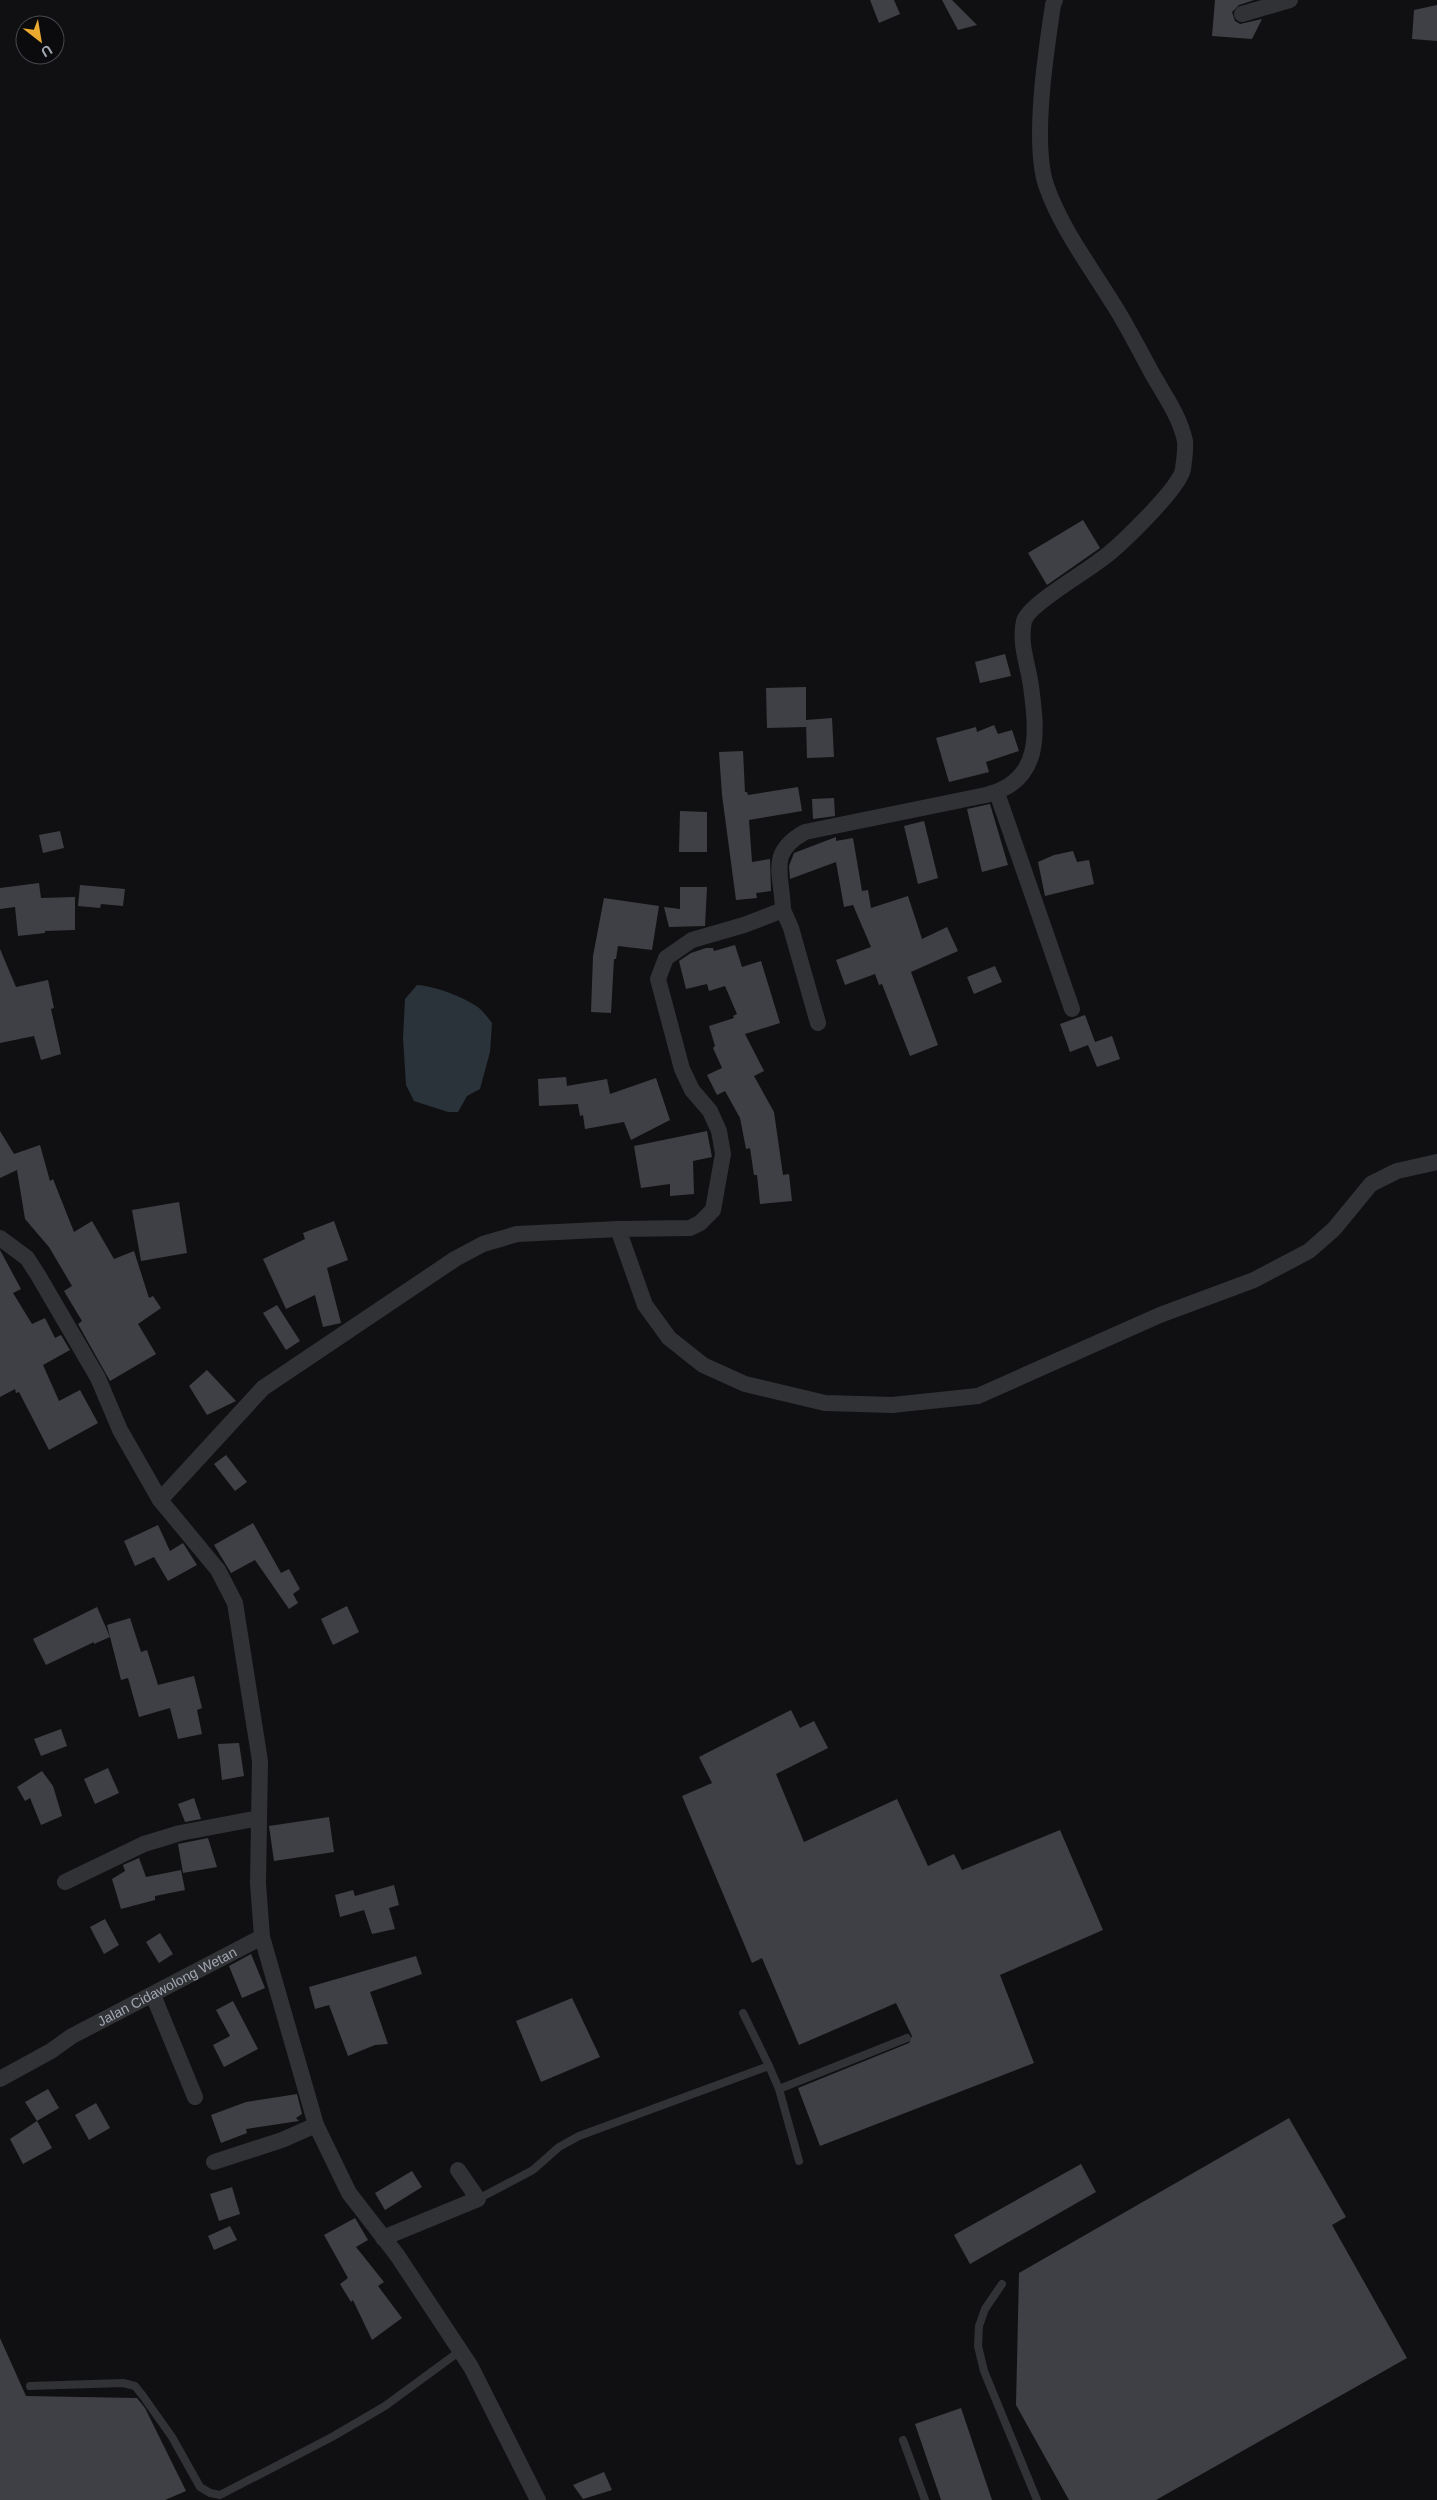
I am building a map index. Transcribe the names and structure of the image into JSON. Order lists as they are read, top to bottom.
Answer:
{
  "streets": {
    "street": ["Jalan Cidawolong Wetan"]
  },
  "north": "bottom right"
}
